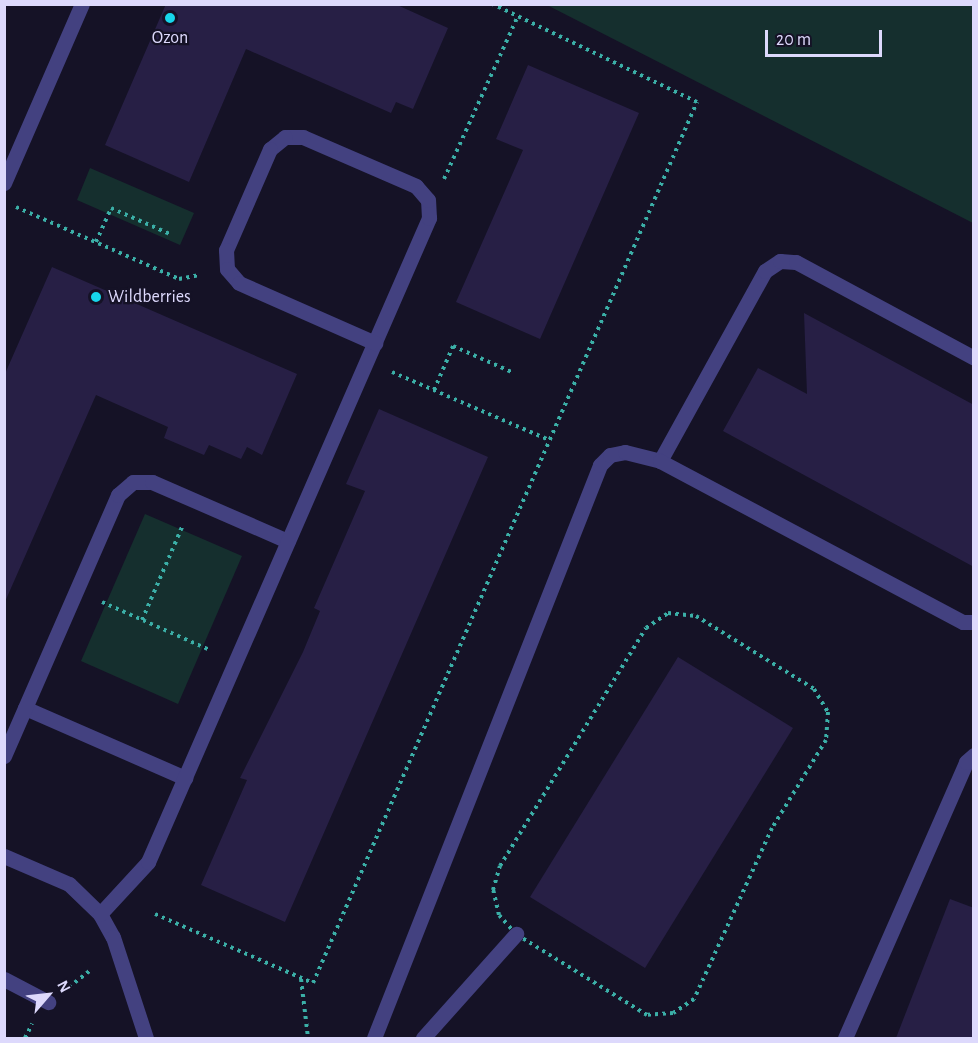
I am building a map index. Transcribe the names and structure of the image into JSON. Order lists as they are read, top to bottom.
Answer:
{
  "places": ["Ozon", "Wildberries"],
  "scale_bar": "20 m",
  "north": "top right"
}
